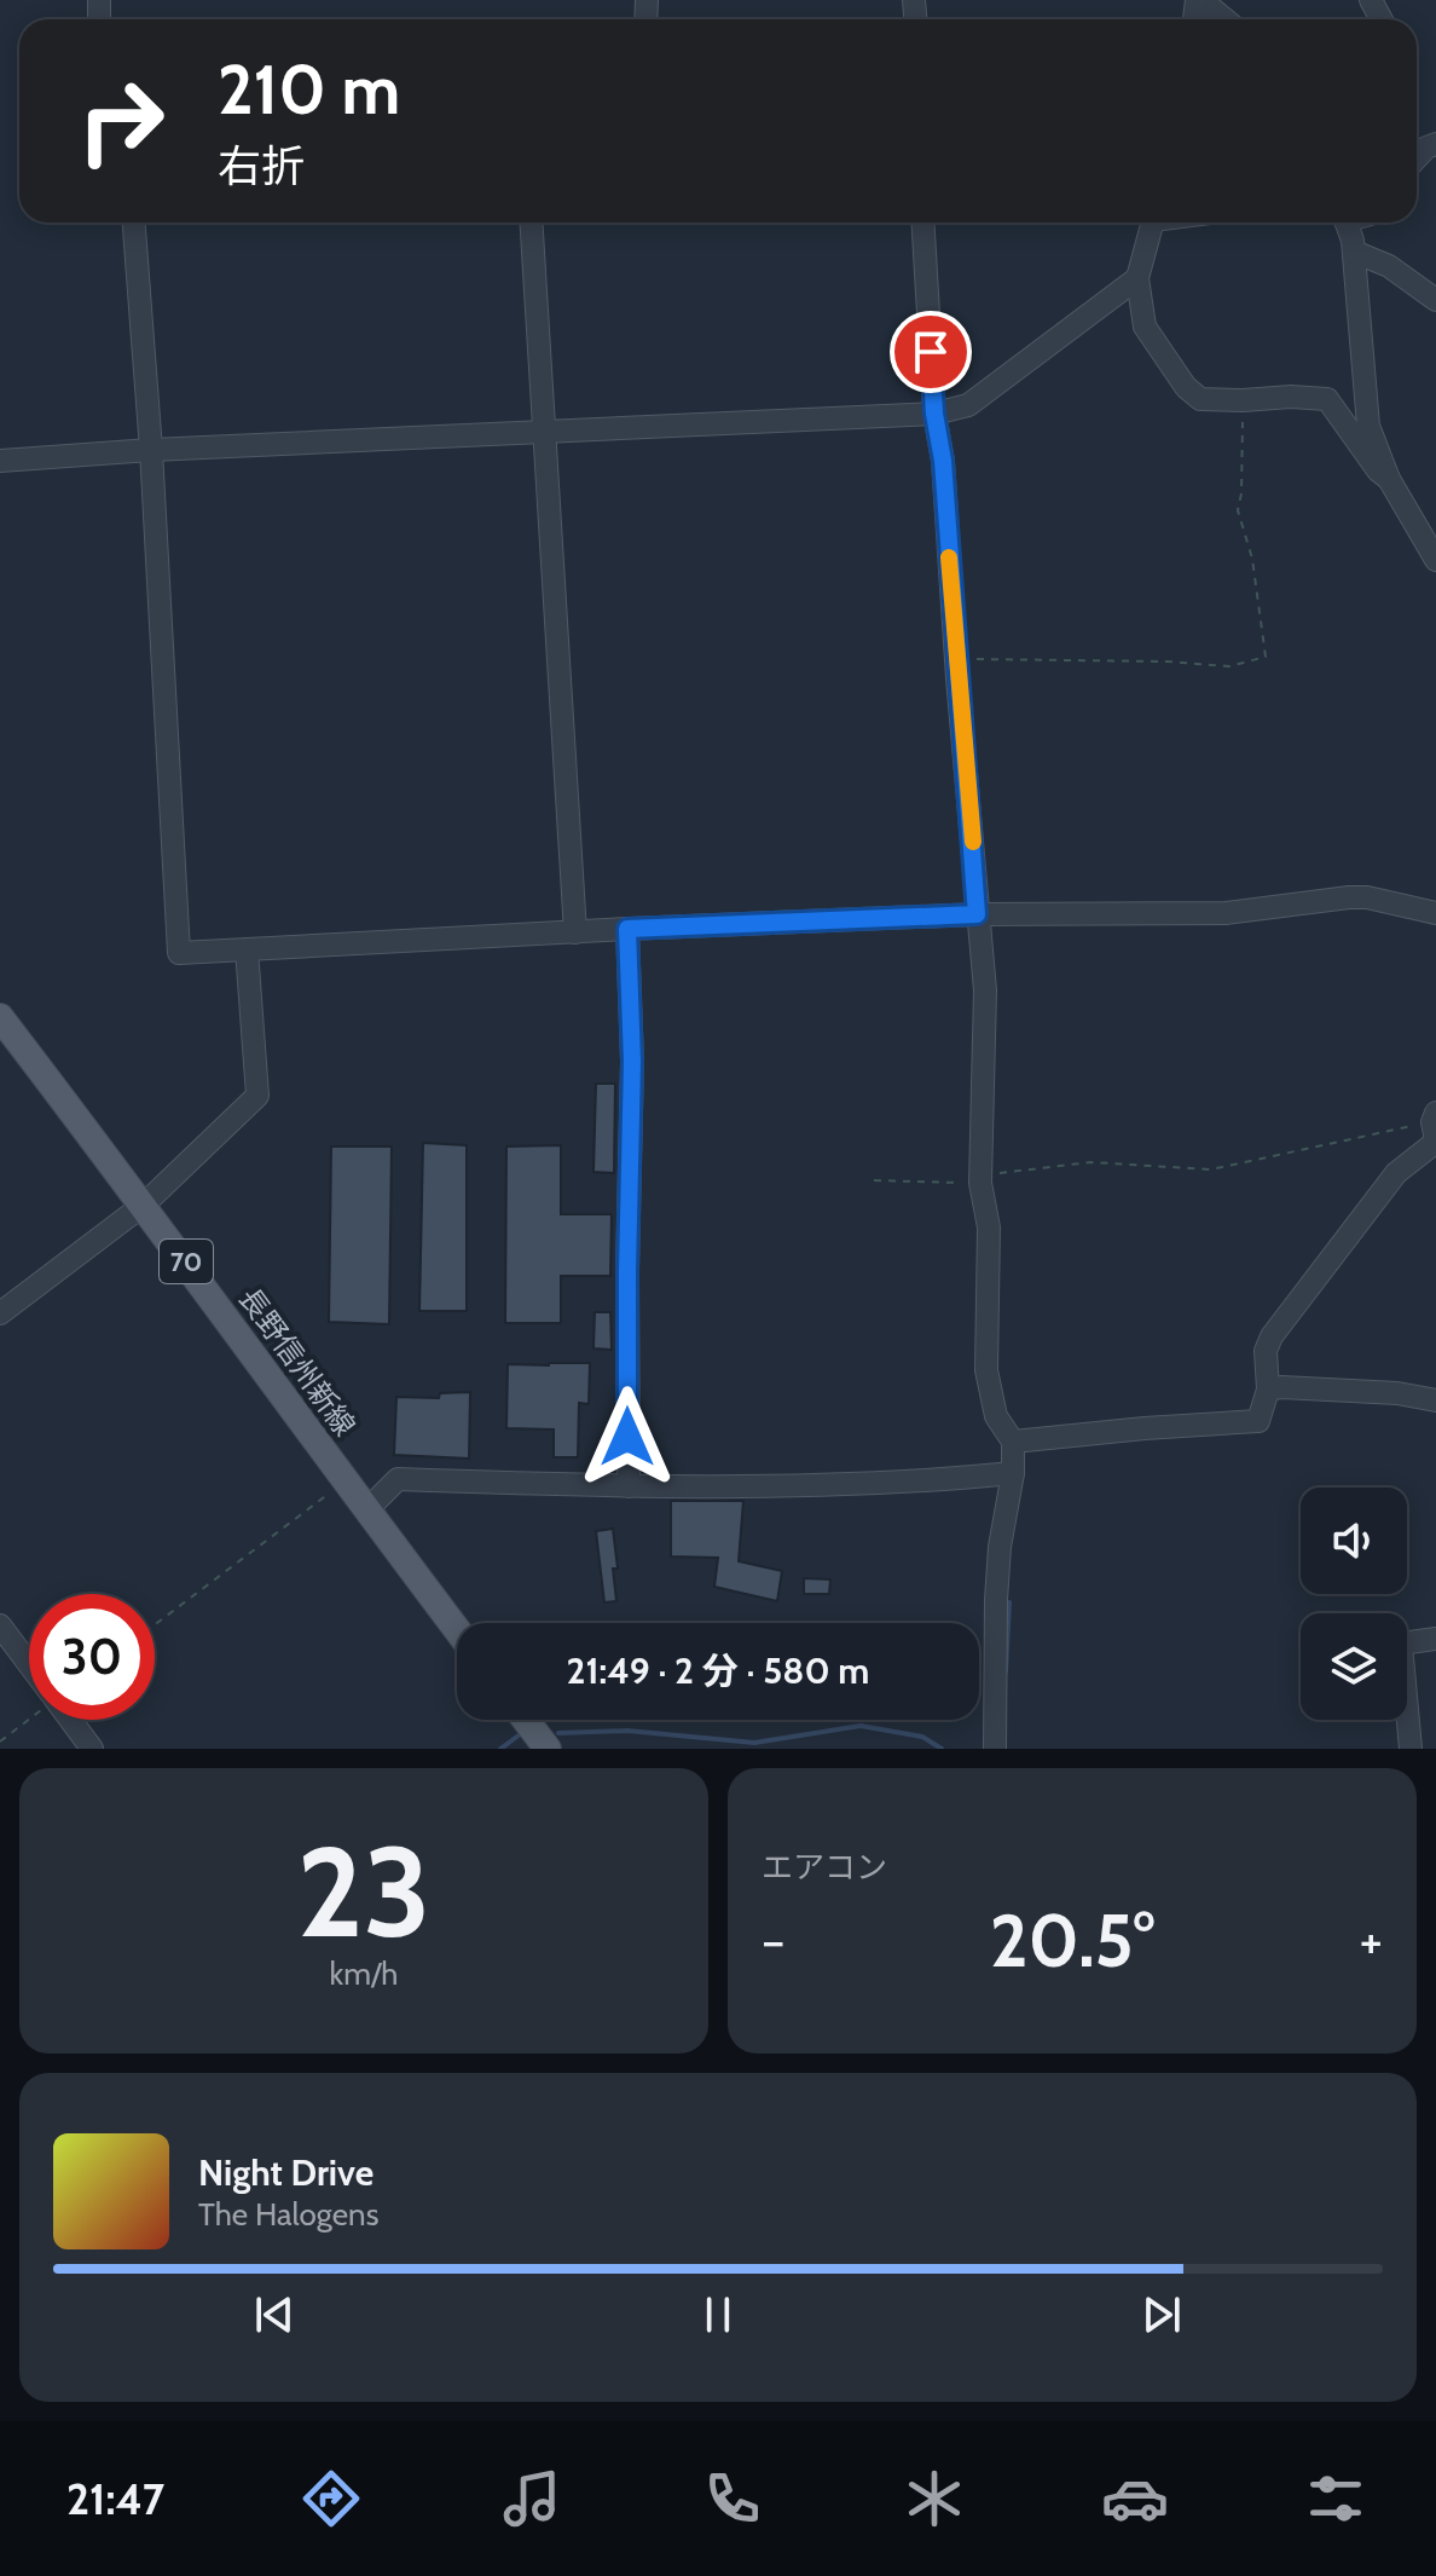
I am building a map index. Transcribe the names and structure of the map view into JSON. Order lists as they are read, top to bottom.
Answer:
{
  "streets": {
    "main road": ["70", "長野信州新線"]
  },
  "page": {
    "turn": ["210 m", "右折"],
    "limit": "30",
    "trip": "21:49 · 2 分 · 580 m",
    "tile": [
      ["23", "km/h"],
      "エアコン"
    ],
    "heat": ["−", "20.5°", "+"],
    "song": ["Night Drive", "The Halogens"],
    "tabs": "21:47"
  }
}
